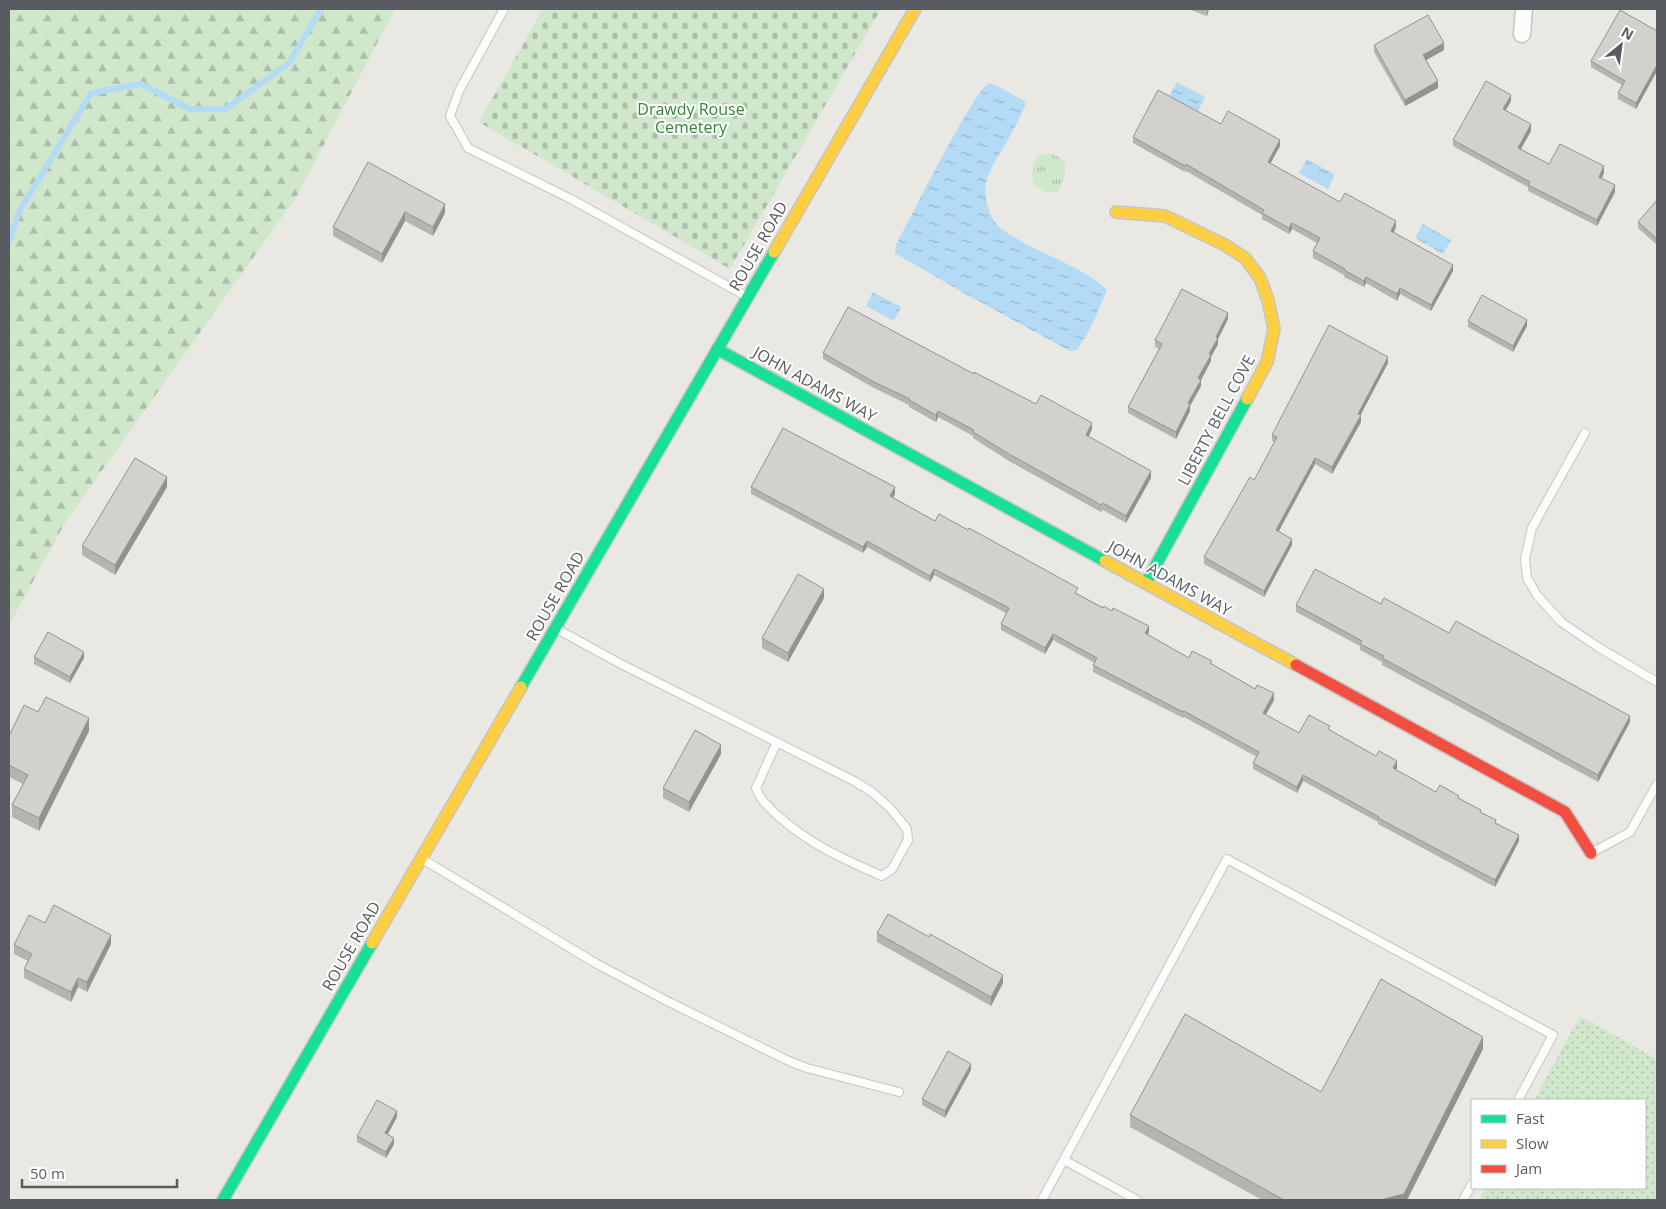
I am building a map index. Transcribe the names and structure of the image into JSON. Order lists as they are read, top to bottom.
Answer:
{
  "streets": {
    "street": ["ROUSE ROAD", "JOHN ADAMS WAY", "LIBERTY BELL COVE"]
  },
  "crossings": [
    ["ROUSE ROAD", "JOHN ADAMS WAY"],
    ["JOHN ADAMS WAY", "LIBERTY BELL COVE"]
  ],
  "parks": ["Drawdy Rouse Cemetery"],
  "legend": ["Fast", "Slow", "Jam"],
  "scale_bar": "50 m",
  "north": "top right"
}
